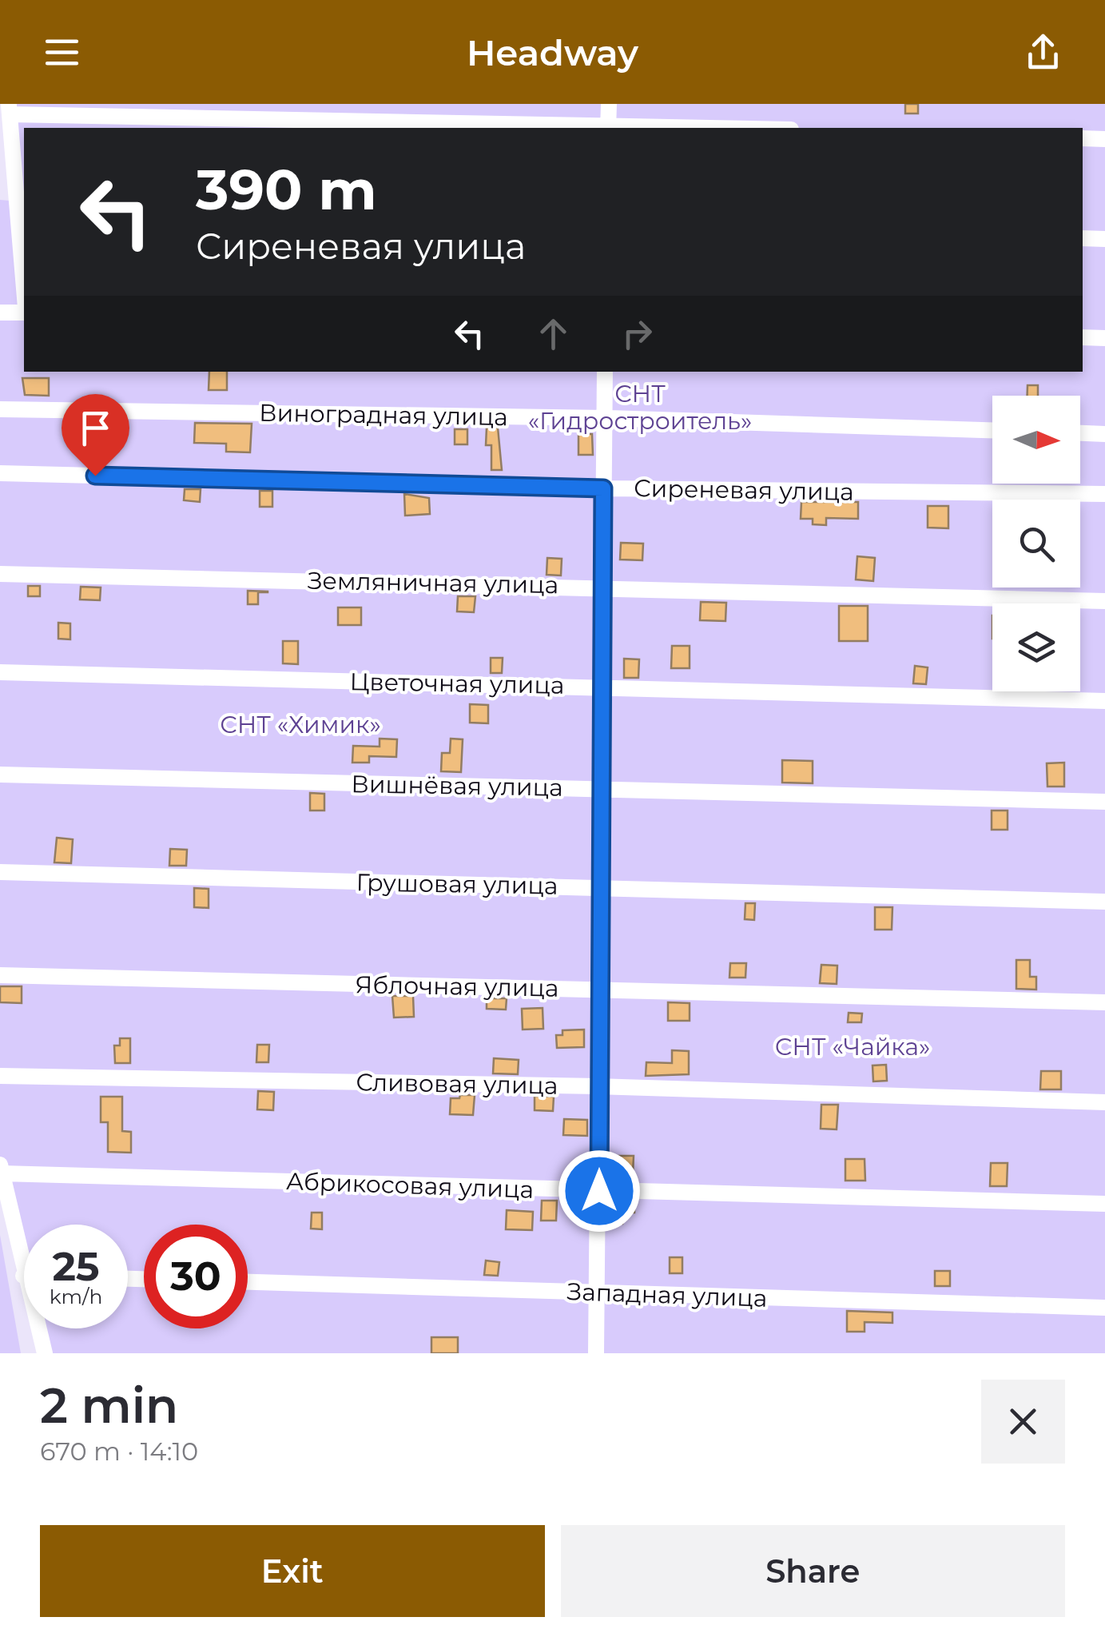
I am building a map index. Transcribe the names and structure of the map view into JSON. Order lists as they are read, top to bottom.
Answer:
{
  "streets": {
    "street": [
      "Виноградная улица",
      "Сиреневая улица",
      "Земляничная улица",
      "Цветочная улица",
      "Вишнёвая улица",
      "Грушовая улица",
      "Яблочная улица",
      "Сливовая улица",
      "Абрикосовая улица",
      "Западная улица"
    ]
  },
  "parks": ["СНТ «Гидростроитель»", "СНТ «Химик»", "СНТ «Чайка»"],
  "north": "right",
  "page": {
    "header": "Headway",
    "turn": ["390 m", "Сиреневая улица"],
    "speed": "25 km/h",
    "limit": "30",
    "heading": ["2 min", "670 m · 14:10"],
    "buttons": ["Exit", "Share"]
  }
}
